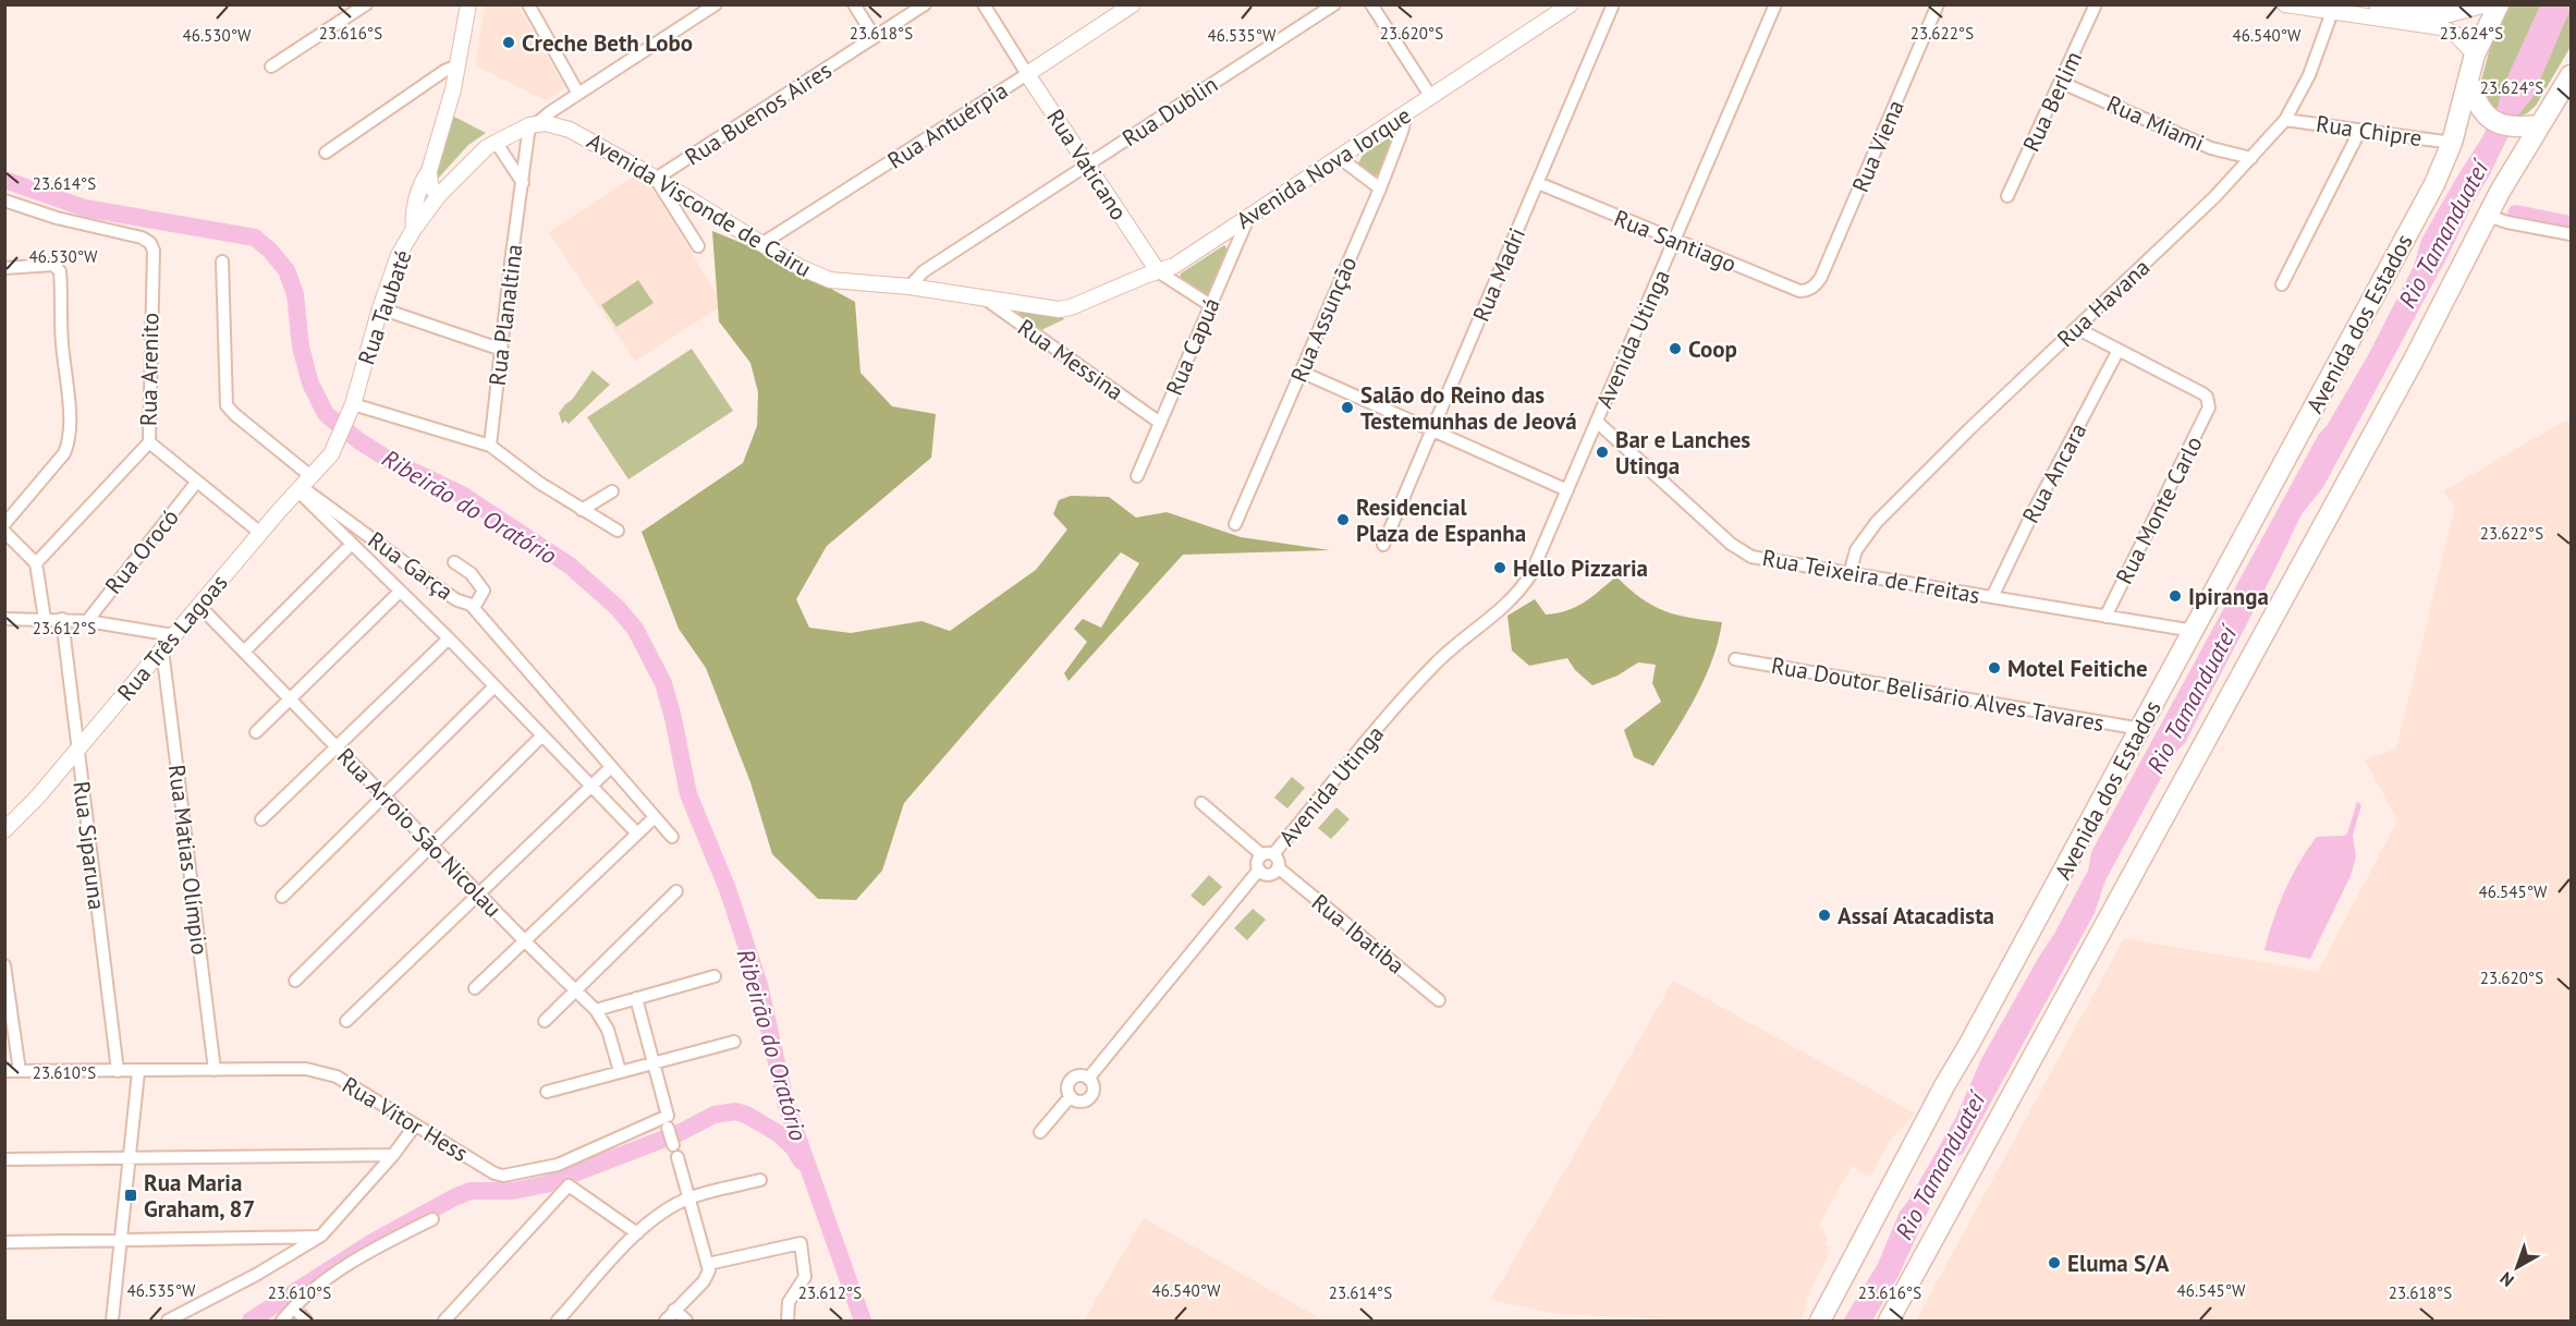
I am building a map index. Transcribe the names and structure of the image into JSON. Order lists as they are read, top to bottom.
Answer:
{
  "streets": {
    "highway": ["Avenida dos Estados"],
    "street": [
      "Rua Berlim",
      "Rua Dublin",
      "Rua Buenos Aires",
      "Rua Miami",
      "Rua Antuérpia",
      "Rua Chipre",
      "Rua Viena",
      "Rua Vaticano",
      "Avenida Nova Iorque",
      "Avenida Visconde de Cairu",
      "Rua Santiago",
      "Rua Madri",
      "Rua Havana",
      "Rua Taubaté",
      "Rua Planaltina",
      "Rua Assunção",
      "Avenida Utinga",
      "Rua Capuá",
      "Rua Messina",
      "Rua Arenito",
      "Rua Ancara",
      "Rua Monte Carlo",
      "Rua Orocó",
      "Rua Garça",
      "Rua Teixeira de Freitas",
      "Rua Três Lagoas",
      "Rua Doutor Belisário Alves Tavares",
      "Rua Arroio São Nicolau",
      "Rua Siparuna",
      "Rua Matias Olímpio",
      "Rua Ibatiba",
      "Rua Vitor Hess"
    ]
  },
  "crossings": [
    ["Rua Berlim", "Rua Miami"],
    ["Rua Dublin", "Rua Vaticano"],
    ["Rua Dublin", "Avenida Visconde de Cairu"],
    ["Rua Buenos Aires", "Avenida Visconde de Cairu"],
    ["Rua Miami", "Rua Havana"],
    ["Rua Antuérpia", "Rua Vaticano"],
    ["Rua Antuérpia", "Avenida Visconde de Cairu"],
    ["Rua Chipre", "Rua Havana"],
    ["Rua Chipre", "Avenida dos Estados"],
    ["Rua Viena", "Rua Santiago"],
    ["Rua Vaticano", "Avenida Nova Iorque"],
    ["Rua Vaticano", "Rua Capuá"],
    ["Avenida Nova Iorque", "Avenida Visconde de Cairu"],
    ["Avenida Nova Iorque", "Rua Assunção"],
    ["Avenida Nova Iorque", "Rua Capuá"],
    ["Avenida Visconde de Cairu", "Rua Planaltina"],
    ["Avenida Visconde de Cairu", "Rua Messina"],
    ["Rua Santiago", "Rua Madri"],
    ["Rua Santiago", "Avenida Utinga"],
    ["Rua Havana", "Rua Teixeira de Freitas"],
    ["Rua Taubaté", "Rua Três Lagoas"],
    ["Avenida dos Estados", "Rua Teixeira de Freitas"],
    ["Avenida dos Estados", "Rua Doutor Belisário Alves Tavares"],
    ["Avenida Utinga", "Rua Teixeira de Freitas"],
    ["Avenida Utinga", "Rua Ibatiba"],
    ["Rua Capuá", "Rua Messina"],
    ["Rua Arenito", "Rua Orocó"],
    ["Rua Arenito", "Rua Três Lagoas"],
    ["Rua Ancara", "Rua Monte Carlo"],
    ["Rua Ancara", "Rua Teixeira de Freitas"],
    ["Rua Monte Carlo", "Rua Teixeira de Freitas"],
    ["Rua Garça", "Rua Três Lagoas"],
    ["Rua Três Lagoas", "Rua Arroio São Nicolau"],
    ["Rua Três Lagoas", "Rua Siparuna"],
    ["Rua Três Lagoas", "Rua Matias Olímpio"],
    ["Rua Matias Olímpio", "Rua Vitor Hess"]
  ],
  "water": ["Rio Tamanduateí", "Ribeirão do Oratório"],
  "places": {
    "other": [
      "Creche Beth Lobo",
      "Coop",
      "Salão do Reino das Testemunhas de Jeová",
      "Bar e Lanches Utinga",
      "Residencial Plaza de Espanha",
      "Hello Pizzaria",
      "Ipiranga",
      "Motel Feitiche",
      "Assaí Atacadista",
      "Eluma S/A"
    ],
    "transit": ["Rua Maria Graham, 87"]
  },
  "north": "bottom left",
  "coordinates": [
    "23.624°S",
    "23.616°S",
    "23.618°S",
    "23.620°S",
    "23.622°S",
    "46.530°W",
    "46.535°W",
    "46.540°W",
    "23.614°S",
    "23.612°S",
    "46.545°W",
    "23.610°S"
  ]
}
